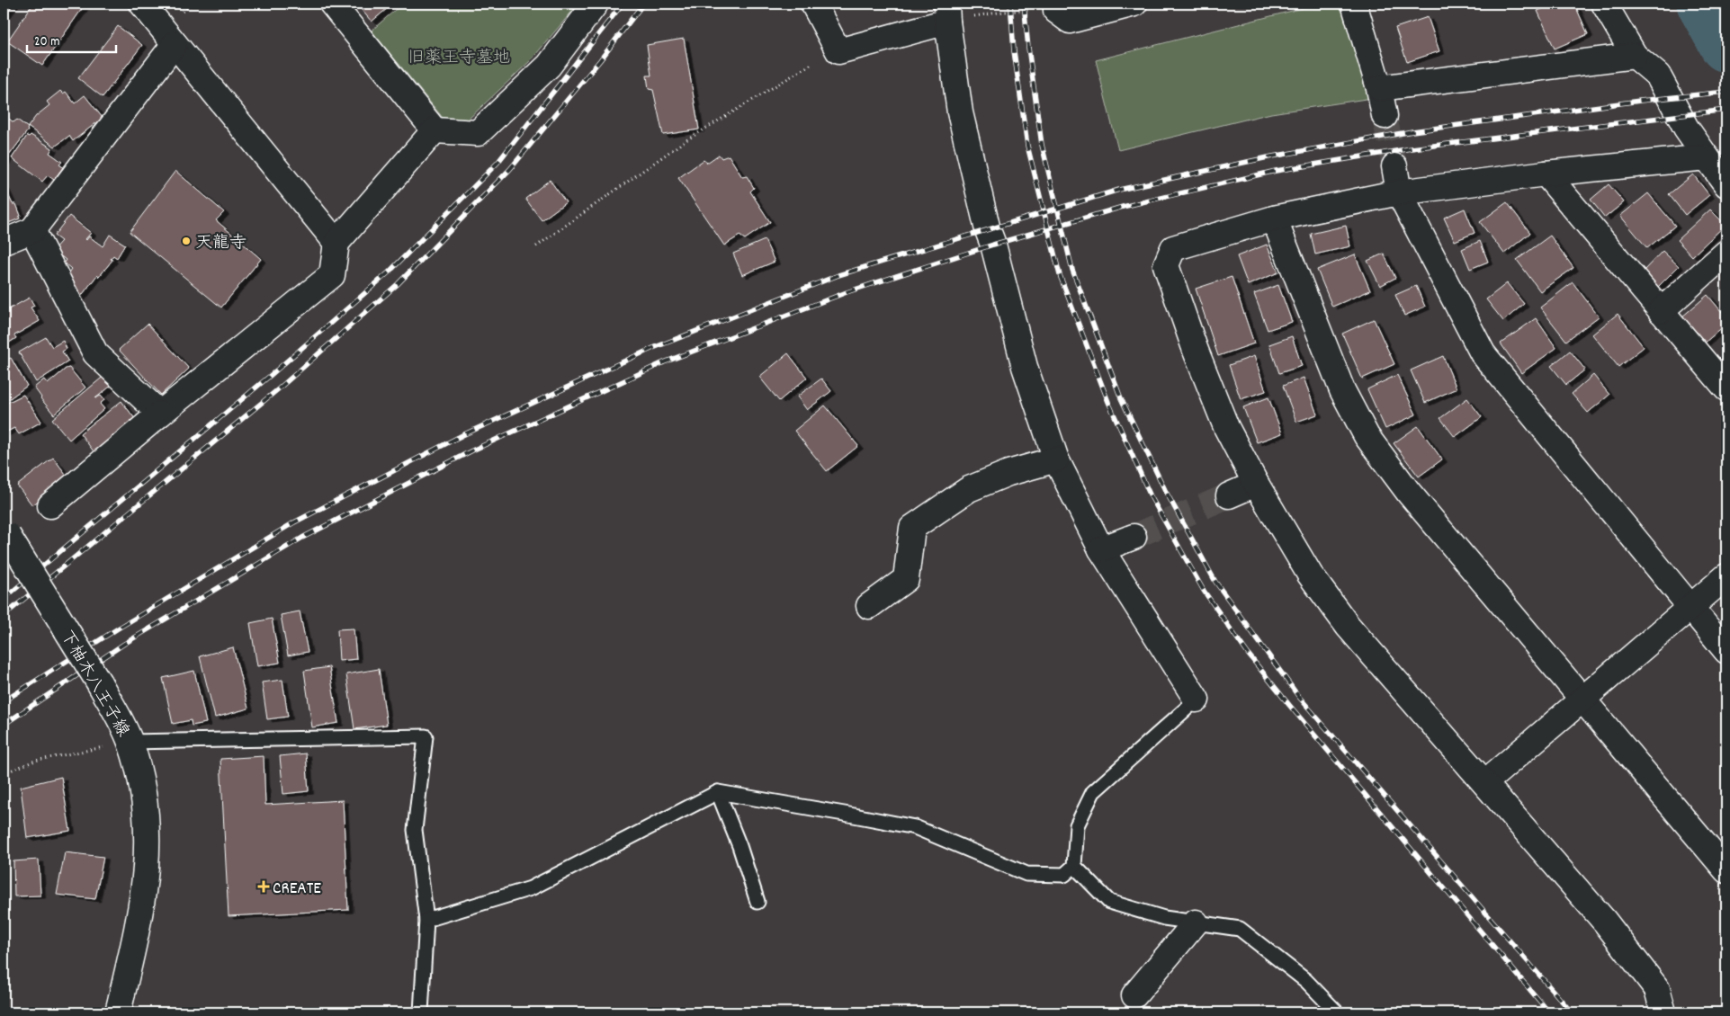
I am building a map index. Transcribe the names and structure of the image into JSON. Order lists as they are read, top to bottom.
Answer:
{
  "streets": {
    "street": ["下柚木八王子線"]
  },
  "parks": ["旧薬王寺墓地"],
  "places": {
    "other": ["天龍寺"],
    "health": ["CREATE"]
  },
  "scale_bar": "20 m"
}
